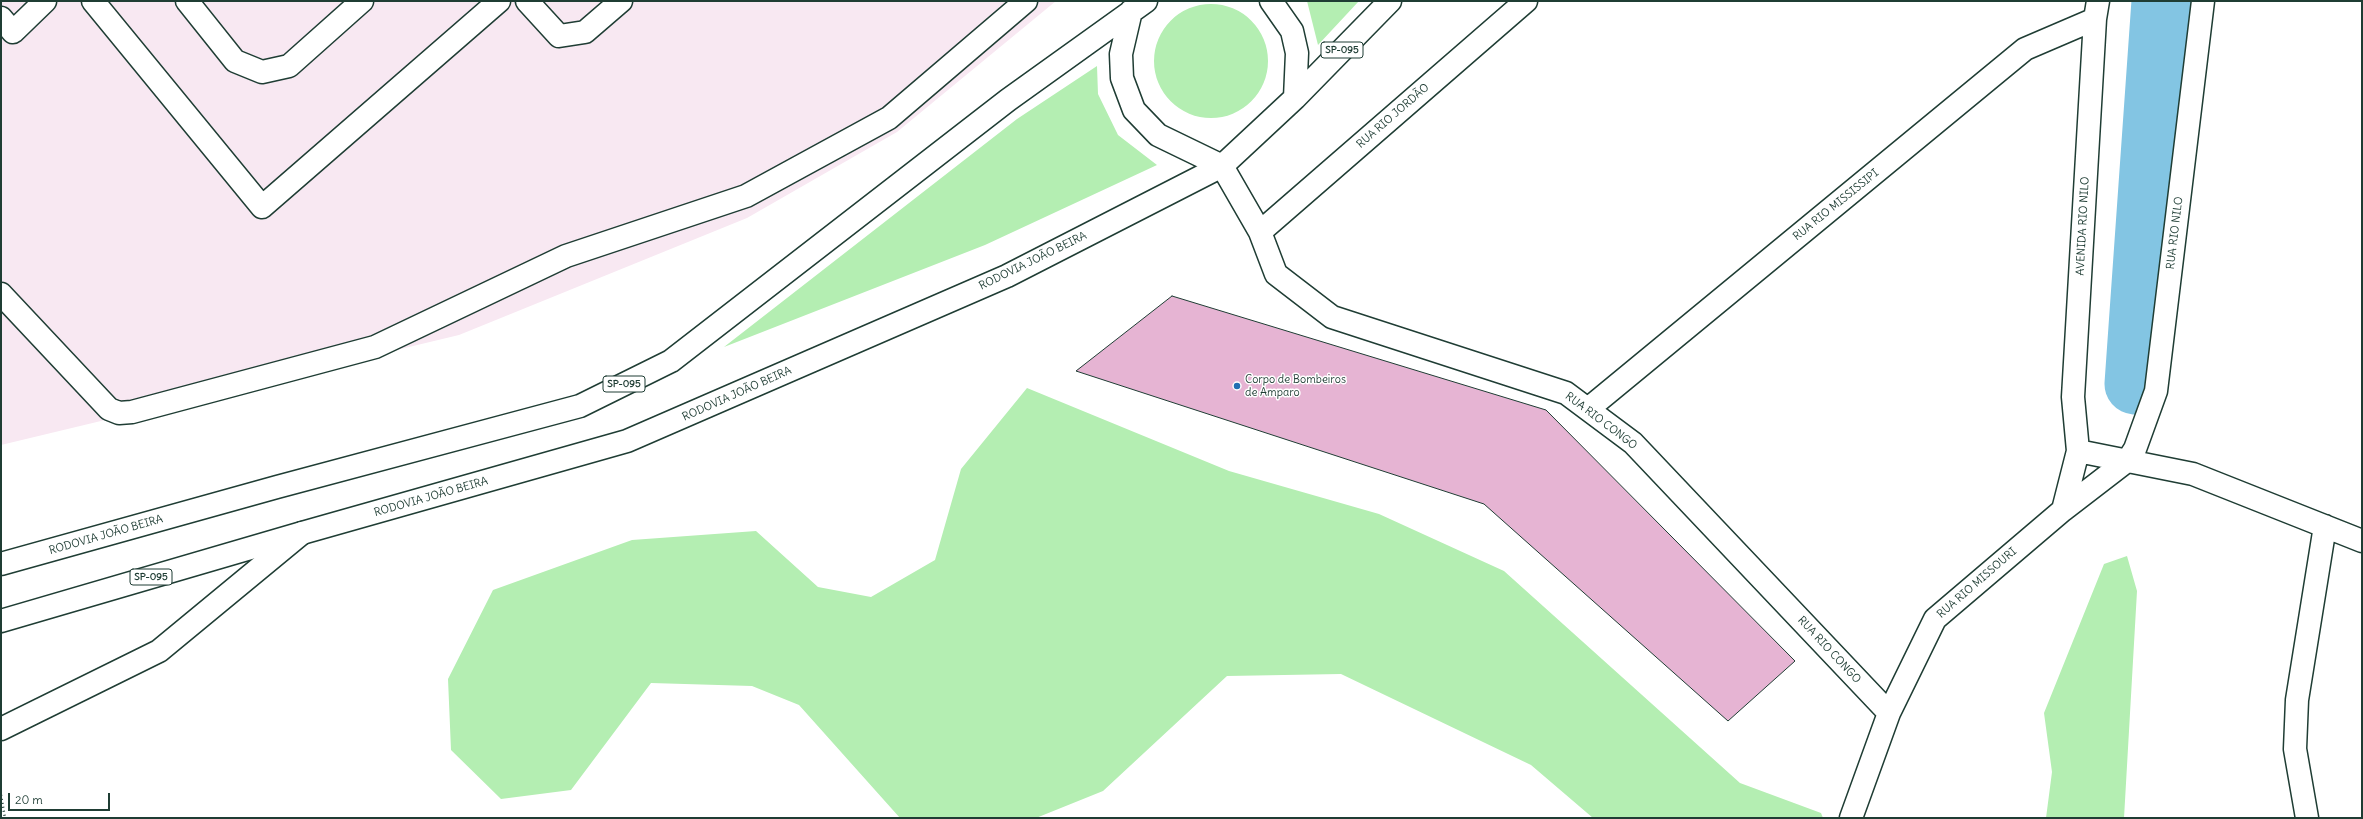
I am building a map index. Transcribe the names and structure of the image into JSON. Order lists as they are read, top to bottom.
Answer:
{
  "streets": {
    "street": [
      "SP-095",
      "RUA RIO JORDÃO",
      "RUA RIO MISSISSIPI",
      "AVENIDA RIO NILO",
      "RUA RIO NILO",
      "RODOVIA JOÃO BEIRA",
      "RUA RIO CONGO",
      "RUA RIO MISSOURI"
    ]
  },
  "crossings": [
    ["RUA RIO JORDÃO", "RUA RIO CONGO"],
    ["RUA RIO MISSISSIPI", "AVENIDA RIO NILO"],
    ["RUA RIO MISSISSIPI", "RUA RIO CONGO"],
    ["RUA RIO NILO", "RUA RIO MISSOURI"],
    ["RODOVIA JOÃO BEIRA", "RUA RIO CONGO"],
    ["RUA RIO CONGO", "RUA RIO MISSOURI"]
  ],
  "places": ["Corpo de Bombeiros de Amparo"],
  "scale_bar": "20 m"
}
